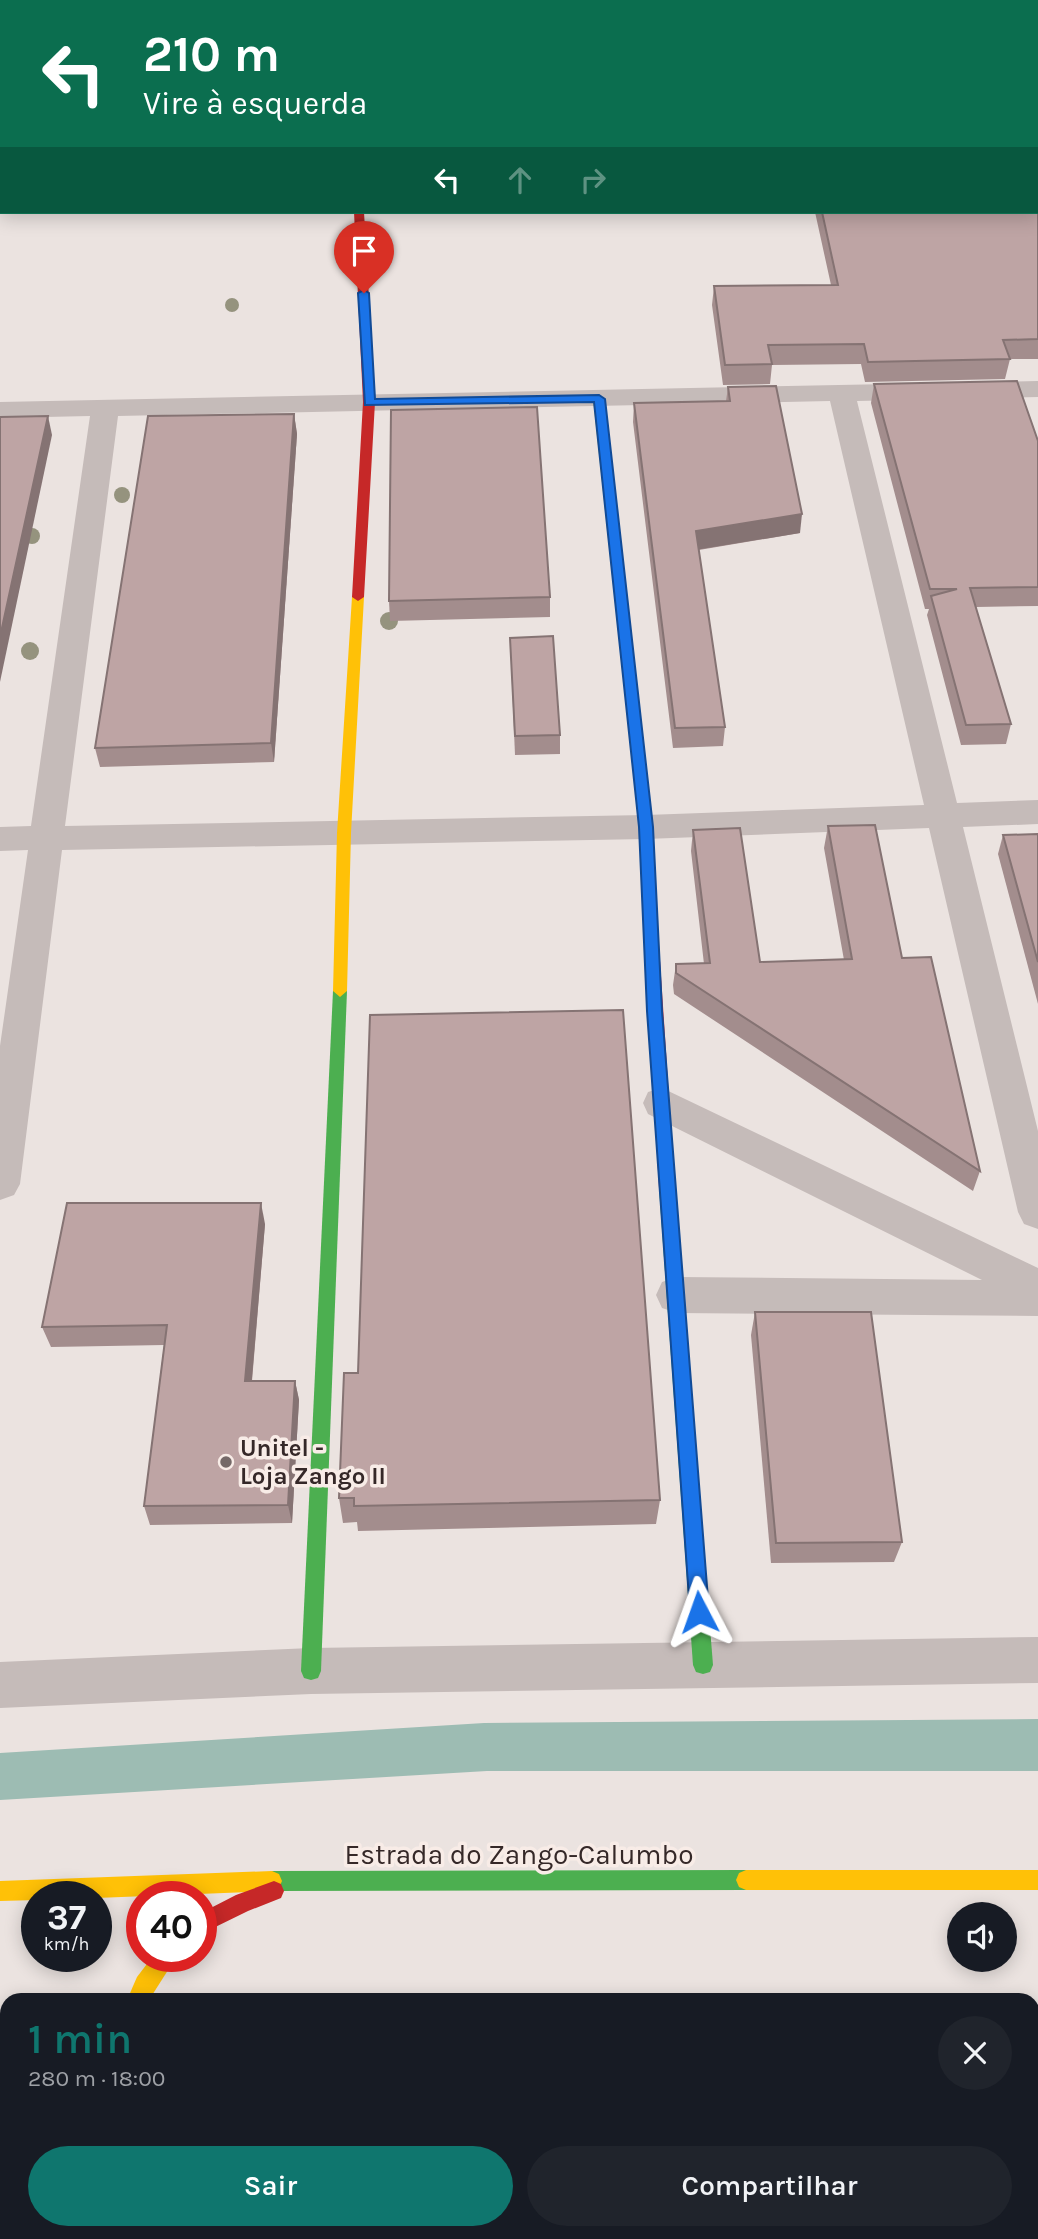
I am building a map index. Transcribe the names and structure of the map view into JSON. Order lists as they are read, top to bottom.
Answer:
{
  "streets": {
    "street": ["Estrada do Zango-Calumbo"]
  },
  "places": ["Unitel - Loja Zango II"],
  "page": {
    "turn": ["210 m", "Vire à esquerda"],
    "speed": "37 km/h",
    "limit": "40",
    "heading": ["1 min", "280 m · 18:00"],
    "buttons": ["Sair", "Compartilhar"]
  }
}
